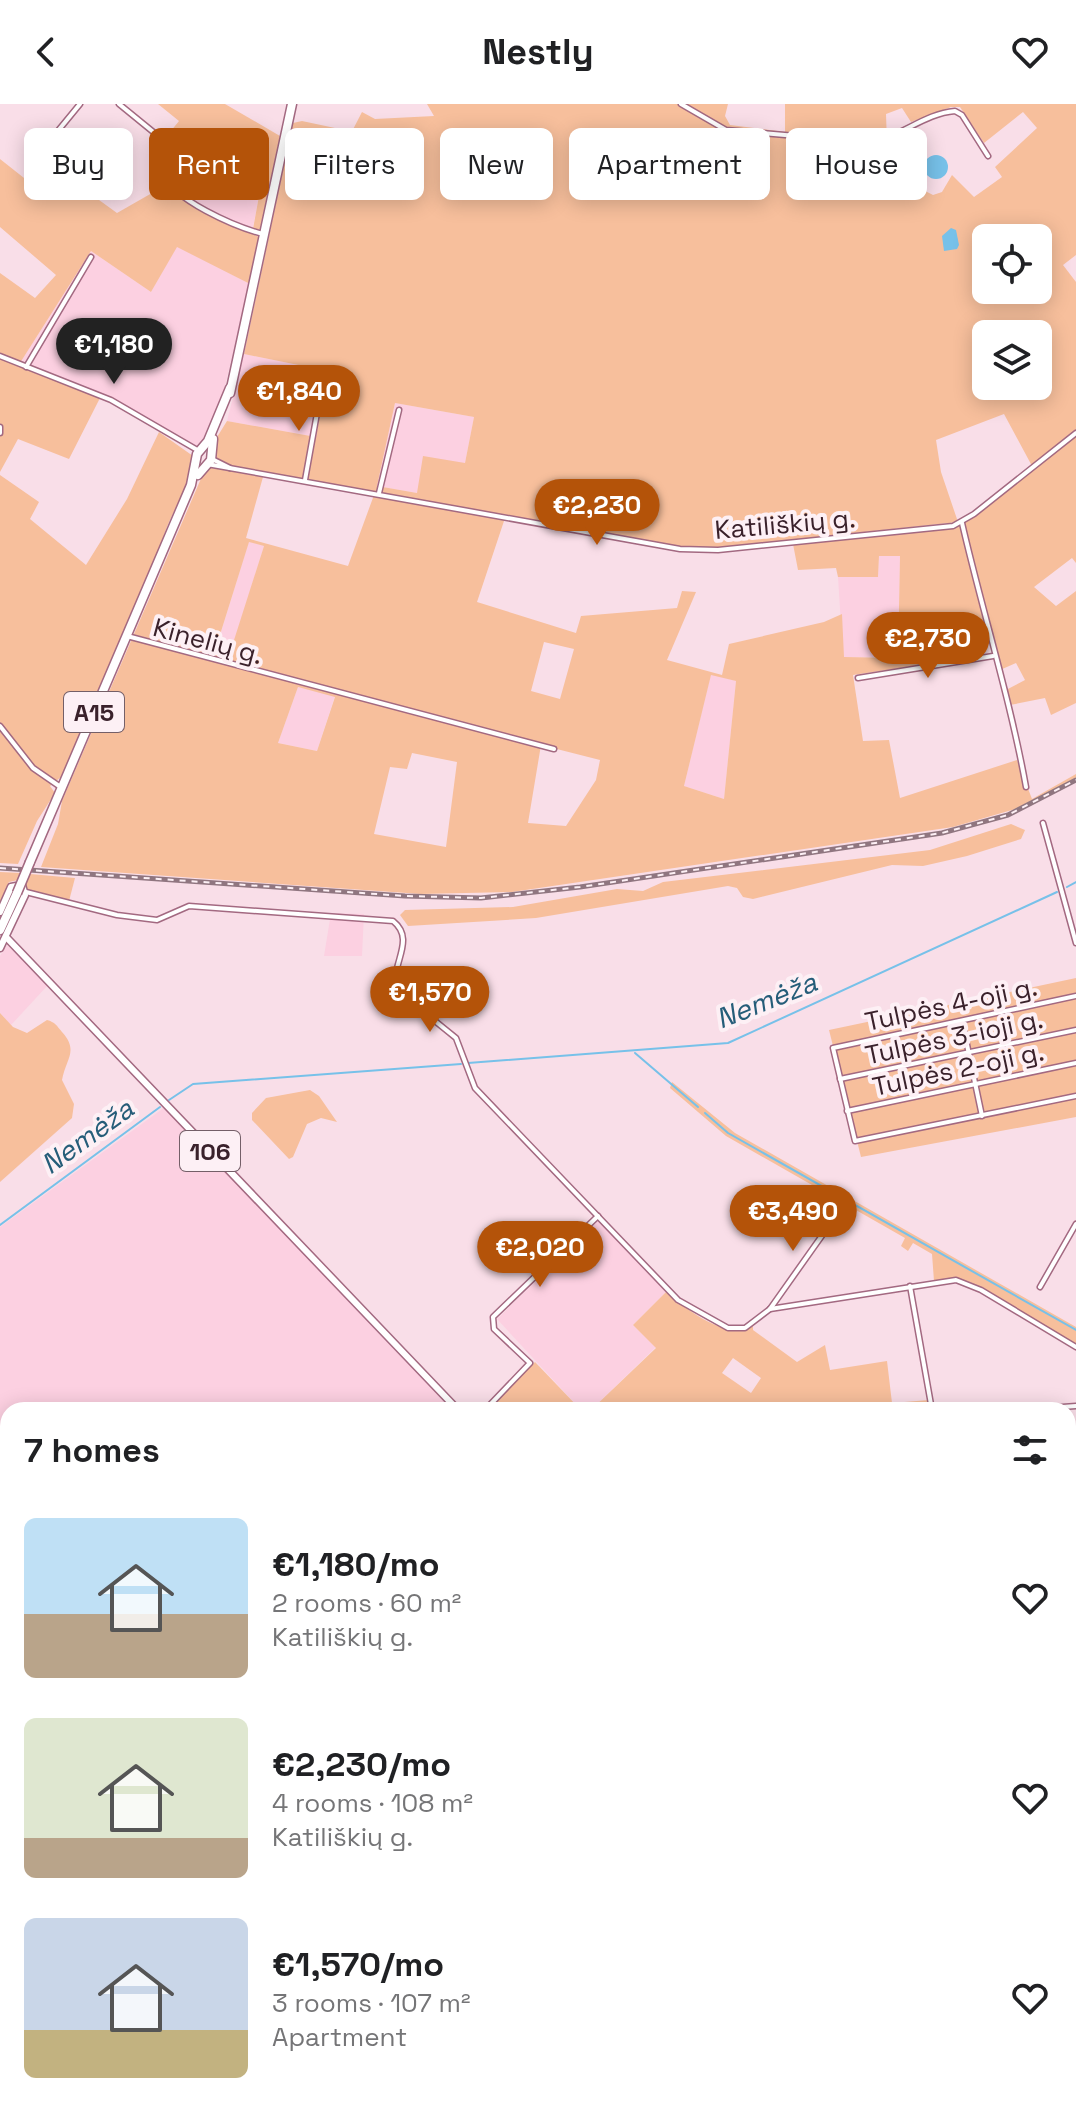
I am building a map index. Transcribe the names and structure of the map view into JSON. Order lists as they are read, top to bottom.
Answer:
{
  "streets": {
    "highway": ["A15"],
    "main road": ["106"],
    "street": [
      "Katiliškių g.",
      "Kinelių g.",
      "Tulpės 4-oji g.",
      "Tulpės 3-ioji g.",
      "Tulpės 2-oji g."
    ]
  },
  "crossings": [
    ["Katiliškių g.", "A15"],
    ["Kinelių g.", "A15"],
    ["A15", "106"],
    ["Tulpės 4-oji g.", "Tulpės 3-ioji g."]
  ],
  "water": ["Nemėža"],
  "page": {
    "header": "Nestly",
    "chip": [
      "Buy",
      "Rent",
      "Filters",
      "New",
      "Apartment",
      "House"
    ],
    "price": [
      "€1,180",
      "€1,840",
      "€2,230",
      "€2,730",
      "€1,570",
      "€3,490",
      "€2,020"
    ],
    "heading": "7 homes",
    "list": [
      {
        "name": "€1,180/mo",
        "note": "2 rooms · 60 m² · Katiliškių g."
      },
      {
        "name": "€2,230/mo",
        "note": "4 rooms · 108 m² · Katiliškių g."
      },
      {
        "name": "€1,570/mo",
        "note": "3 rooms · 107 m² · Apartment"
      }
    ]
  }
}
